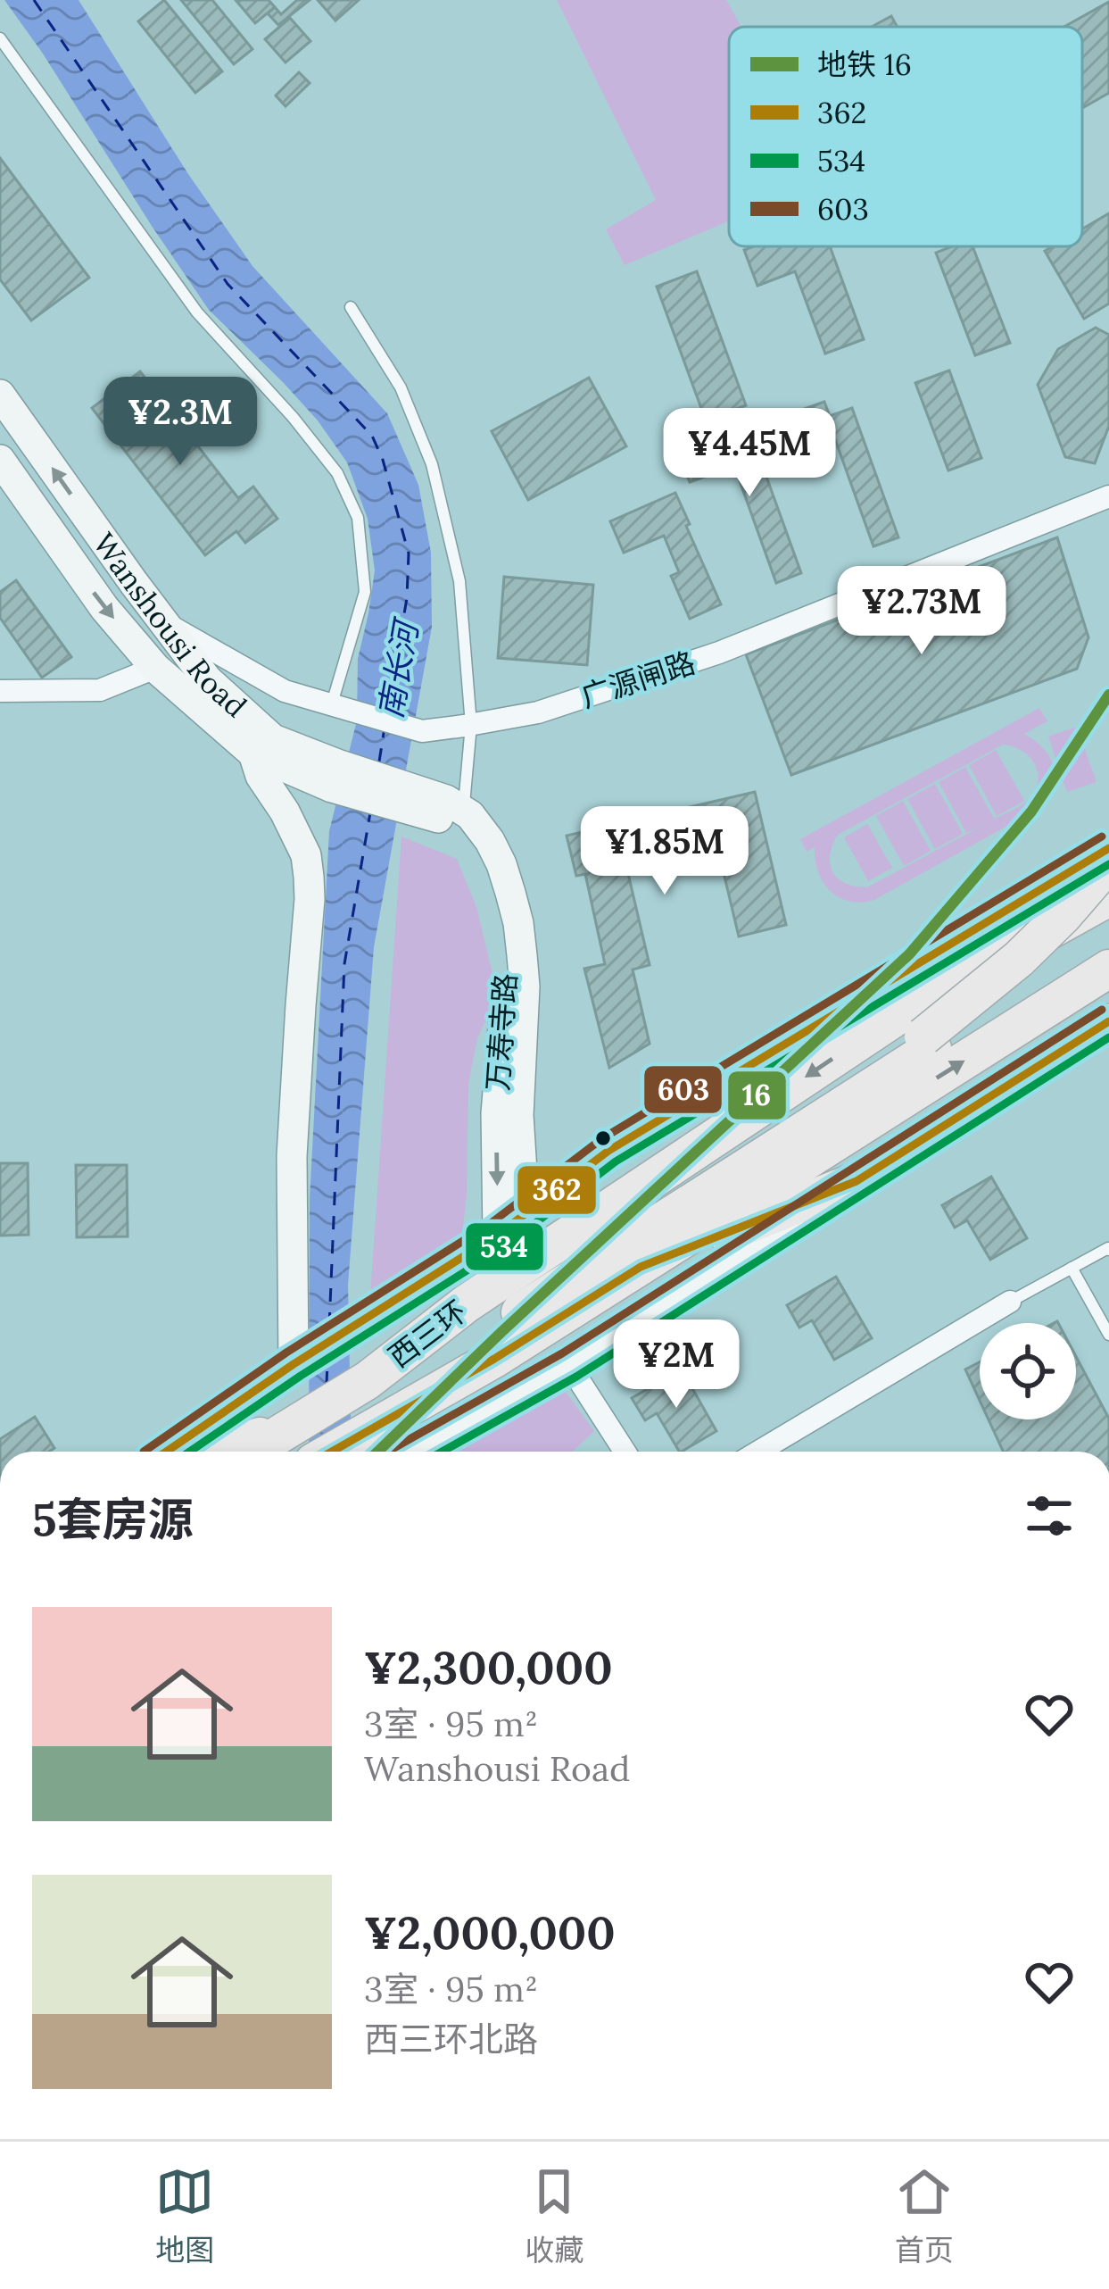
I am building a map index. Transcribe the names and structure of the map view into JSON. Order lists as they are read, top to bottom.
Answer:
{
  "streets": {
    "highway": ["西三环"],
    "street": ["Wanshousi Road", "广源闸路", "万寿寺路"]
  },
  "crossings": [
    ["Wanshousi Road", "广源闸路"]
  ],
  "water": ["南长河"],
  "lines": [
    "metro line 16",
    "transit line 603",
    "transit line 362",
    "transit line 534"
  ],
  "legend": [
    "地铁 16",
    "362",
    "534",
    "603"
  ],
  "page": {
    "price": [
      "¥2.3M",
      "¥4.45M",
      "¥2.73M",
      "¥1.85M",
      "¥2M"
    ],
    "heading": "5套房源",
    "list": [
      {
        "name": "¥2,300,000",
        "note": "3室 · 95 m² · Wanshousi Road"
      },
      {
        "name": "¥2,000,000",
        "note": "3室 · 95 m² · 西三环北路"
      }
    ],
    "tabs": ["地图", "收藏", "首页"]
  }
}
